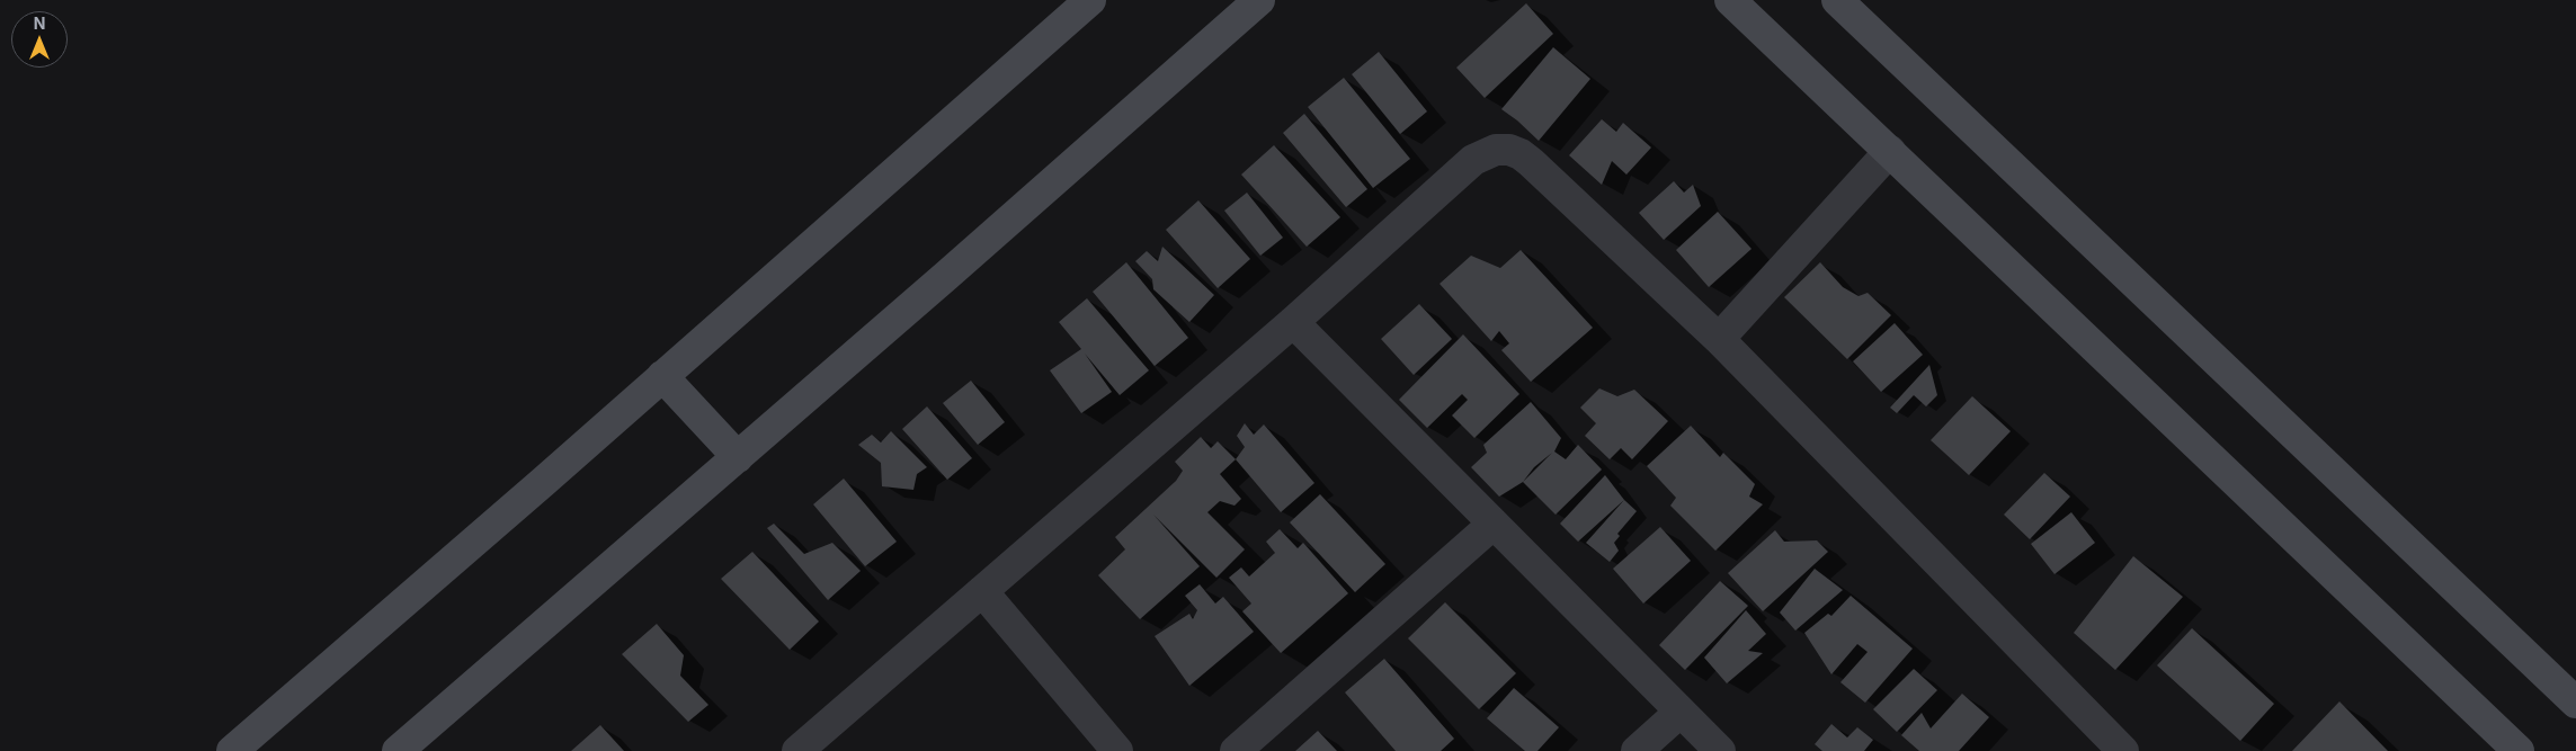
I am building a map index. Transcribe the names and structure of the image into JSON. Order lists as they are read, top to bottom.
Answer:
{
  "north": "top"
}
